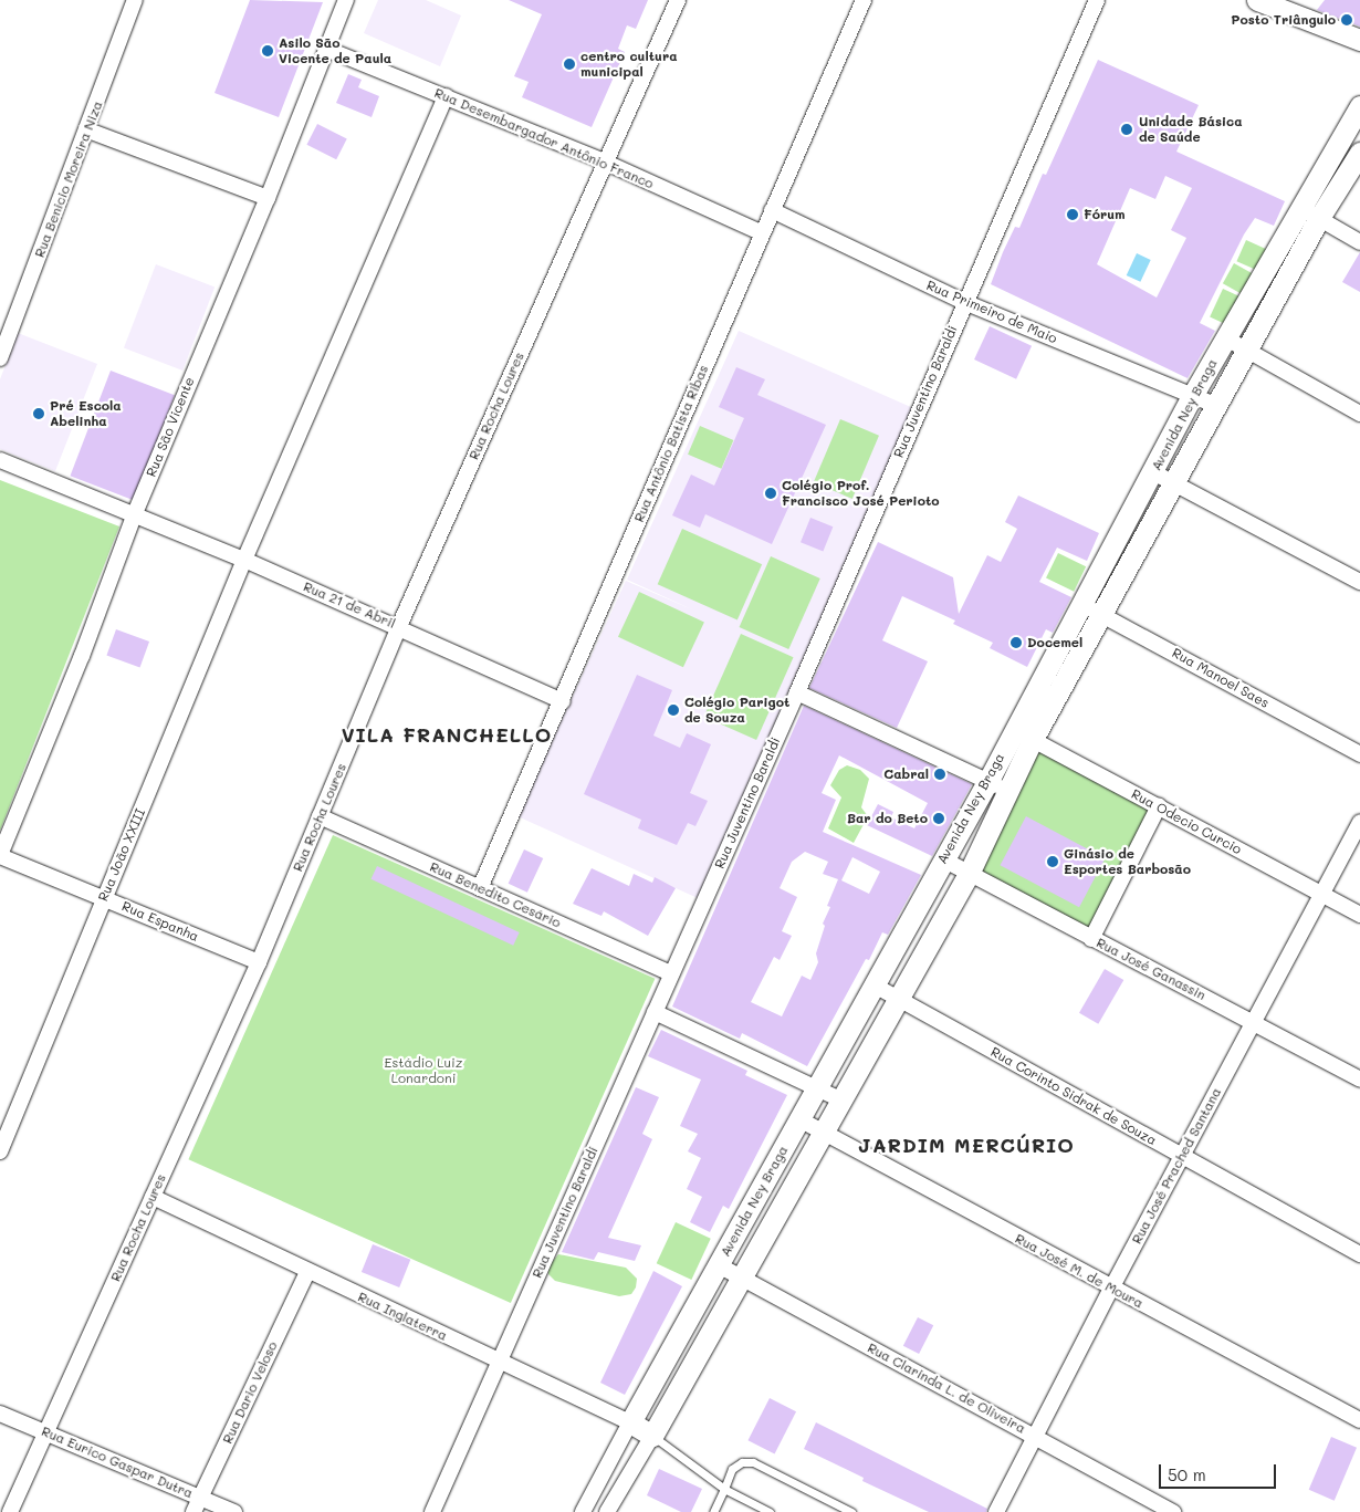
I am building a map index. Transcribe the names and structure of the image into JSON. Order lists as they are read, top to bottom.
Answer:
{
  "streets": {
    "street": [
      "Rua Desembargador Antônio Franco",
      "Rua Benicio Moreira Niza",
      "Rua Primeiro de Maio",
      "Rua Juventino Baraldi",
      "Rua Rocha Loures",
      "Avenida Ney Braga",
      "Rua São Vicente",
      "Rua Antônio Batista Ribas",
      "Rua 21 de Abril",
      "Rua Manoel Saes",
      "Rua Odecio Curcio",
      "Rua João XXIII",
      "Rua Benedito Cesário",
      "Rua Espanha",
      "Rua José Ganassin",
      "Rua Corinto Sidrak de Souza",
      "Rua José Prached Santana",
      "Rua José M. de Moura",
      "Rua Inglaterra",
      "Rua Clarinda L. de Oliveira",
      "Rua Dario Veloso",
      "Rua Eurico Gaspar Dutra"
    ]
  },
  "crossings": [
    ["Rua Desembargador Antônio Franco", "Rua Rocha Loures"],
    ["Rua Desembargador Antônio Franco", "Rua São Vicente"],
    ["Rua Desembargador Antônio Franco", "Rua Antônio Batista Ribas"],
    ["Rua Desembargador Antônio Franco", "Rua João XXIII"],
    ["Rua Primeiro de Maio", "Rua Juventino Baraldi"],
    ["Rua Primeiro de Maio", "Avenida Ney Braga"],
    ["Rua Primeiro de Maio", "Rua Antônio Batista Ribas"],
    ["Rua Juventino Baraldi", "Rua Benedito Cesário"],
    ["Rua Juventino Baraldi", "Rua Inglaterra"],
    ["Rua Rocha Loures", "Rua 21 de Abril"],
    ["Rua Rocha Loures", "Rua Benedito Cesário"],
    ["Rua Rocha Loures", "Rua Espanha"],
    ["Rua Rocha Loures", "Rua Inglaterra"],
    ["Rua Rocha Loures", "Rua Eurico Gaspar Dutra"],
    ["Avenida Ney Braga", "Rua Manoel Saes"],
    ["Avenida Ney Braga", "Rua Odecio Curcio"],
    ["Avenida Ney Braga", "Rua José Ganassin"],
    ["Avenida Ney Braga", "Rua Corinto Sidrak de Souza"],
    ["Avenida Ney Braga", "Rua José M. de Moura"],
    ["Avenida Ney Braga", "Rua Inglaterra"],
    ["Avenida Ney Braga", "Rua Clarinda L. de Oliveira"],
    ["Rua São Vicente", "Rua 21 de Abril"],
    ["Rua São Vicente", "Rua Espanha"],
    ["Rua Antônio Batista Ribas", "Rua 21 de Abril"],
    ["Rua Antônio Batista Ribas", "Rua Benedito Cesário"],
    ["Rua 21 de Abril", "Rua João XXIII"],
    ["Rua Odecio Curcio", "Rua José Prached Santana"],
    ["Rua João XXIII", "Rua Espanha"],
    ["Rua José Ganassin", "Rua José Prached Santana"],
    ["Rua Corinto Sidrak de Souza", "Rua José Prached Santana"],
    ["Rua José Prached Santana", "Rua José M. de Moura"],
    ["Rua José Prached Santana", "Rua Clarinda L. de Oliveira"],
    ["Rua Inglaterra", "Rua Dario Veloso"],
    ["Rua Dario Veloso", "Rua Eurico Gaspar Dutra"]
  ],
  "districts": ["VILA FRANCHELLO", "JARDIM MERCÚRIO"],
  "parks": ["Estádio Luiz Lonardoni"],
  "places": [
    "Posto Triângulo",
    "Asilo São Vicente de Paula",
    "centro cultura municipal",
    "Unidade Básica de Saúde",
    "Fórum",
    "Pré Escola Abelinha",
    "Colégio Prof. Francisco José Perioto",
    "Docemel",
    "Colégio Parigot de Souza",
    "Cabral",
    "Bar do Beto",
    "Ginásio de Esportes Barbosão"
  ],
  "scale_bar": "50 m"
}
